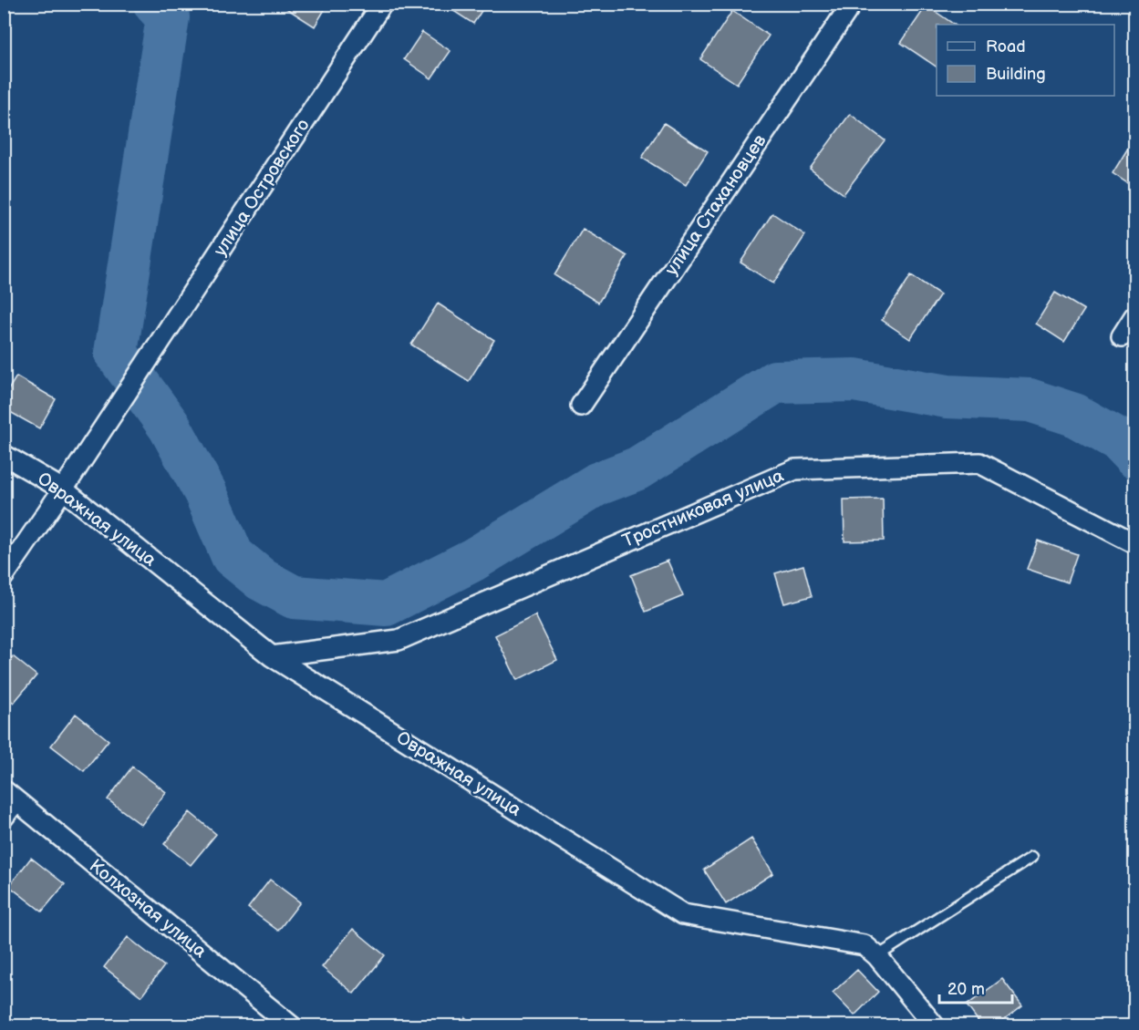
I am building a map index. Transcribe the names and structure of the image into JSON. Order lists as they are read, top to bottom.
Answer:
{
  "streets": {
    "street": [
      "улица Островского",
      "улица Стахановцев",
      "Тростниковая улица",
      "Овражная улица",
      "Колхозная улица"
    ]
  },
  "crossings": [
    ["улица Островского", "Овражная улица"],
    ["Тростниковая улица", "Овражная улица"]
  ],
  "legend": ["Road", "Building"],
  "scale_bar": "20 m"
}
